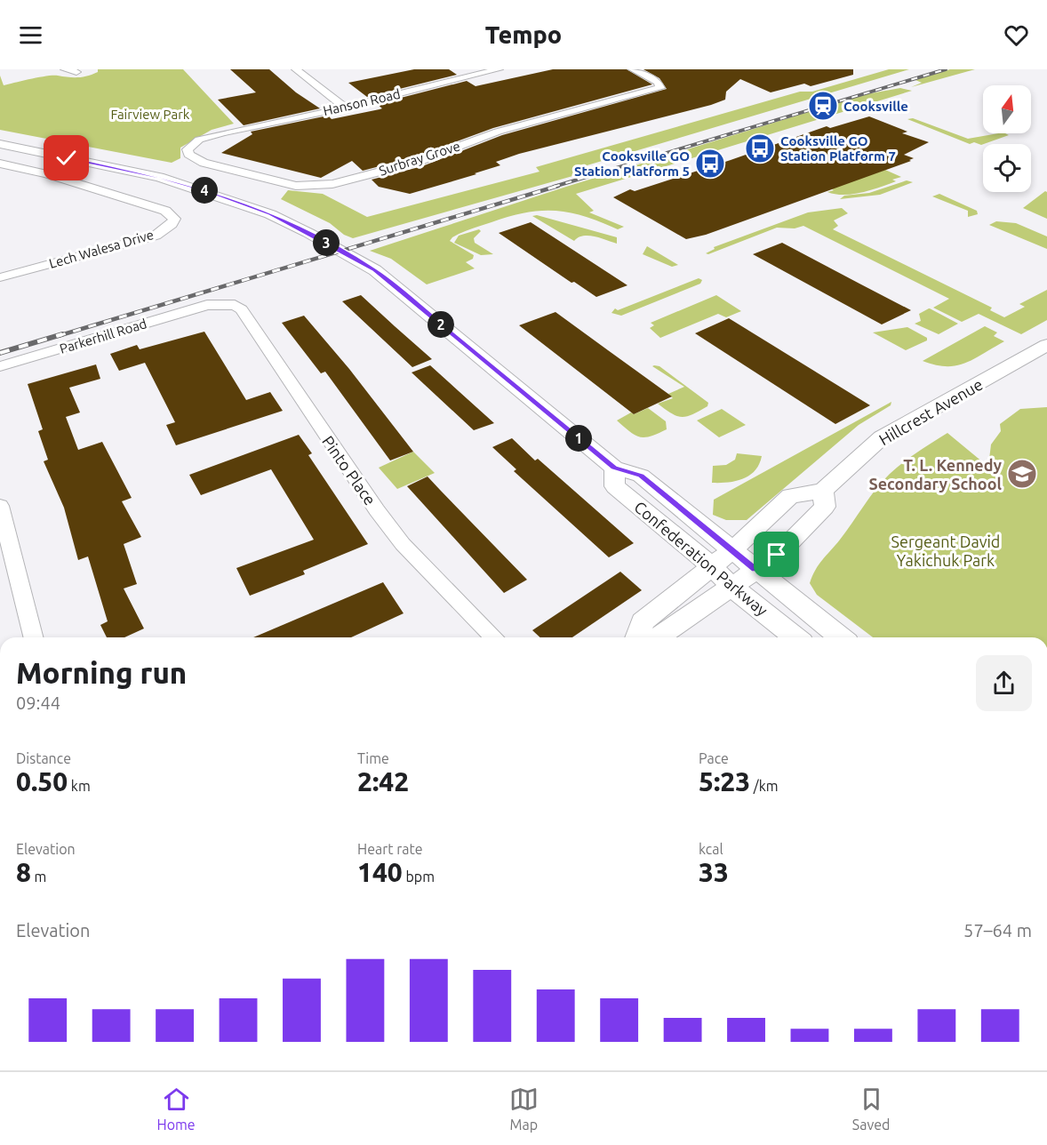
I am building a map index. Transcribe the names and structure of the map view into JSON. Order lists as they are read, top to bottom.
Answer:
{
  "streets": {
    "street": [
      "Hanson Road",
      "Surbray Grove",
      "Lech Walesa Drive",
      "Parkerhill Road",
      "Hillcrest Avenue",
      "Pinto Place",
      "Confederation Parkway"
    ]
  },
  "crossings": [
    ["Hanson Road", "Surbray Grove"],
    ["Parkerhill Road", "Pinto Place"]
  ],
  "parks": ["Fairview Park", "Sergeant David Yakichuk Park"],
  "places": {
    "station": ["Cooksville"],
    "bus stop": ["Cooksville GO Station Platform 7", "Cooksville GO Station Platform 5"],
    "school or university": ["T. L. Kennedy Secondary School"]
  },
  "north": "top",
  "page": {
    "header": "Tempo",
    "pins": [
      "4",
      "3",
      "2",
      "1"
    ],
    "heading": ["Morning run", "09:44"],
    "stats": [
      ["Distance", "0.50 km"],
      ["Time", "2:42"],
      ["Pace", "5:23 /km"],
      ["Elevation", "8 m"],
      ["Heart rate", "140 bpm"],
      ["kcal", "33"]
    ],
    "chart": ["Elevation", "57–64 m"],
    "tabs": ["Home", "Map", "Saved"]
  }
}
